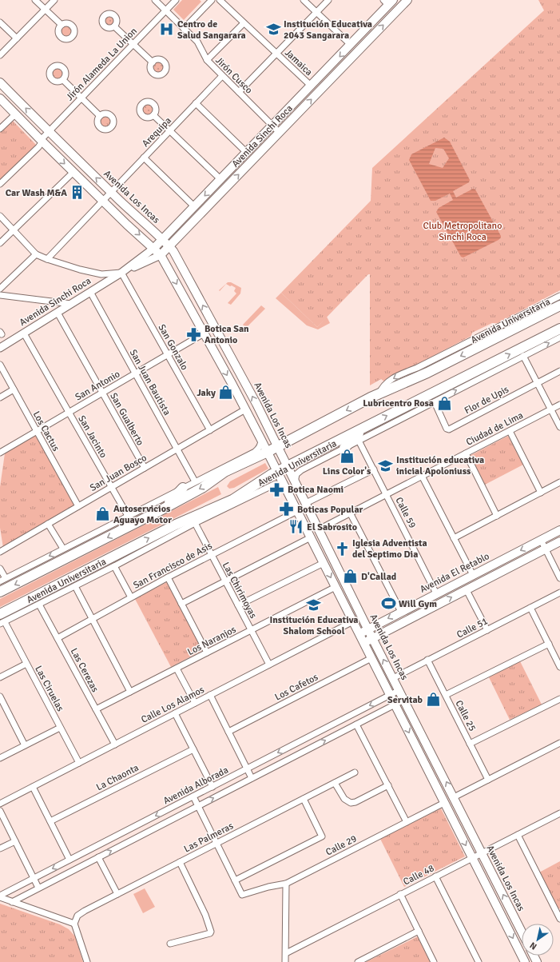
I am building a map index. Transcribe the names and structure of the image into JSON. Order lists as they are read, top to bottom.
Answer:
{
  "streets": {
    "main road": [
      "Avenida Sinchi Roca",
      "Avenida Los Incas",
      "Avenida Universitaria",
      "Avenida El Retablo"
    ],
    "street": [
      "Jamaica",
      "Jirón Alameda La Union",
      "Jirón Cusco",
      "Arequipa",
      "San Gonzalo",
      "San Juan Bautista",
      "San Antonio",
      "Flor de Upis",
      "San Gualberto",
      "Ciudad de Lima",
      "Los Cactus",
      "San Jacinto",
      "San Juan Bosco",
      "Calle 59",
      "San Francisco de Asis",
      "Las Chirimoyas",
      "Calle 51",
      "Los Naranjos",
      "Las Cerezas",
      "Los Cafetos",
      "Las Ciruelas",
      "Calle Los Alamos",
      "Calle 25",
      "La Chaonta",
      "Avenida Alborada",
      "Las Palmeras",
      "Calle 29",
      "Calle 48"
    ]
  },
  "crossings": [
    ["Jamaica", "Avenida Sinchi Roca"],
    ["Jirón Alameda La Union", "Jirón Cusco"],
    ["Jirón Alameda La Union", "Avenida Los Incas"],
    ["Jirón Cusco", "Arequipa"],
    ["Jirón Cusco", "Avenida Sinchi Roca"],
    ["Arequipa", "Avenida Los Incas"],
    ["Avenida Sinchi Roca", "Avenida Los Incas"],
    ["Avenida Sinchi Roca", "San Gonzalo"],
    ["Avenida Sinchi Roca", "San Juan Bautista"],
    ["Avenida Sinchi Roca", "San Gualberto"],
    ["Avenida Sinchi Roca", "San Jacinto"],
    ["Avenida Los Incas", "Avenida Universitaria"],
    ["Avenida Los Incas", "Ciudad de Lima"],
    ["Avenida Los Incas", "Avenida El Retablo"],
    ["Avenida Los Incas", "Calle 51"],
    ["Avenida Los Incas", "Avenida Alborada"],
    ["Avenida Los Incas", "Calle 48"],
    ["Avenida Universitaria", "Flor de Upis"],
    ["Avenida Universitaria", "Calle 59"],
    ["Avenida Universitaria", "Las Chirimoyas"],
    ["Avenida Universitaria", "Las Cerezas"],
    ["Avenida Universitaria", "Las Ciruelas"],
    ["San Gonzalo", "San Antonio"],
    ["San Gonzalo", "San Juan Bosco"],
    ["San Juan Bautista", "San Antonio"],
    ["San Juan Bautista", "San Juan Bosco"],
    ["San Antonio", "San Gualberto"],
    ["San Antonio", "Los Cactus"],
    ["San Antonio", "San Jacinto"],
    ["San Gualberto", "San Juan Bosco"],
    ["Ciudad de Lima", "Calle 59"],
    ["Los Cactus", "San Juan Bosco"],
    ["San Jacinto", "San Juan Bosco"],
    ["Calle 59", "Avenida El Retablo"],
    ["San Francisco de Asis", "Las Chirimoyas"],
    ["San Francisco de Asis", "Las Cerezas"],
    ["Las Chirimoyas", "Los Naranjos"],
    ["Las Chirimoyas", "Calle Los Alamos"],
    ["Calle 51", "Calle 25"],
    ["Los Naranjos", "Las Cerezas"],
    ["Las Cerezas", "Calle Los Alamos"],
    ["Las Ciruelas", "Calle Los Alamos"]
  ],
  "parks": ["Club Metropolitano Sinchi Roca"],
  "places": {
    "hospital": ["Centro de Salud Sangarara"],
    "school or university": ["Institución Educativa 2043 Sangarara", "Institución educativa inicial Apoloniuss", "Institución Educativa Shalom School"],
    "building": ["Car Wash M&A"],
    "pharmacy": ["Botica San Antonio", "Botica Naomi", "Boticas Popular"],
    "shop": [
      "Jaky",
      "Lubricentro Rosa",
      "Lins Color's",
      "Autoservicios Aguayo Motor",
      "D'Callad",
      "Servitab"
    ],
    "restaurant": ["El Sabrosito"],
    "church": ["Iglesia Adventista del Septimo Dia"],
    "sports": ["Will Gym"]
  },
  "north": "bottom left"
}
